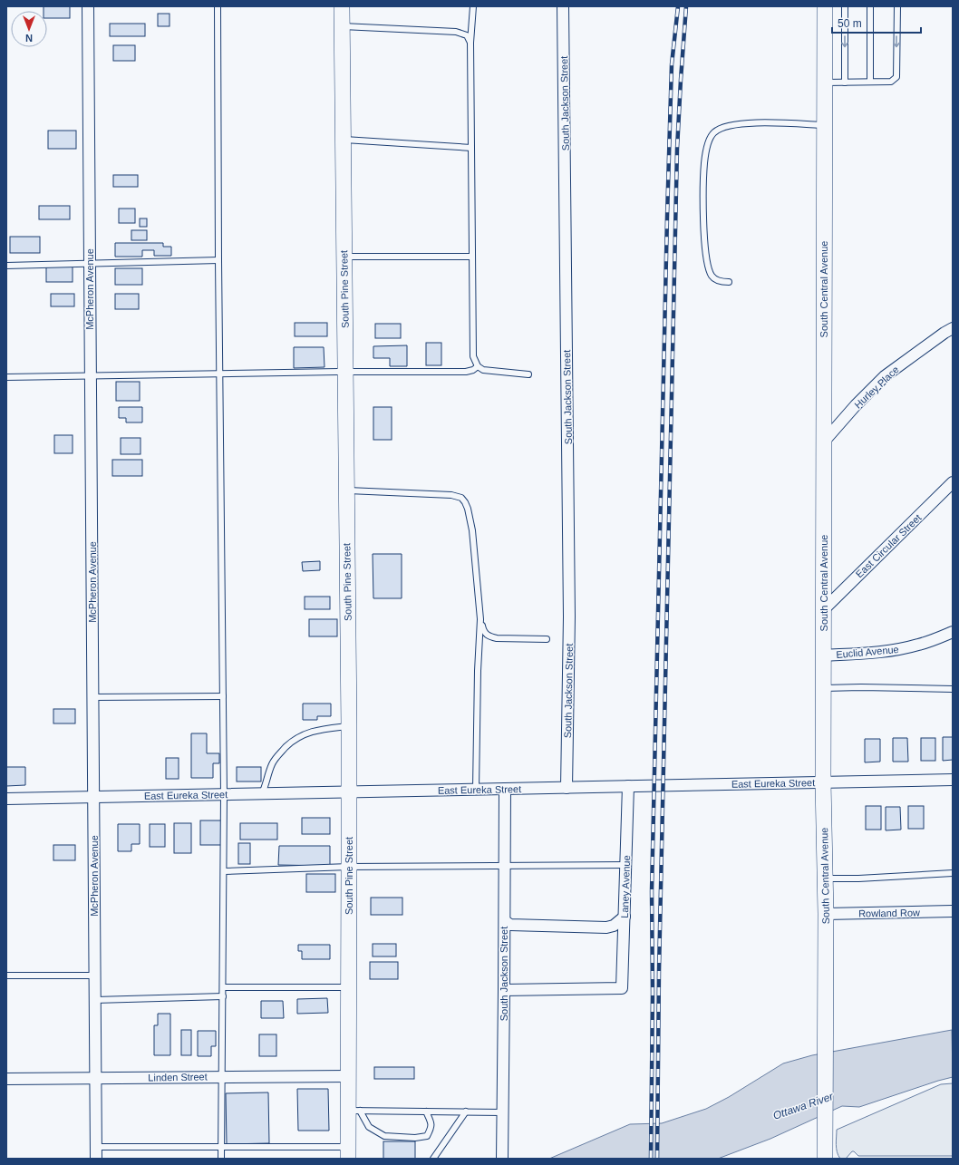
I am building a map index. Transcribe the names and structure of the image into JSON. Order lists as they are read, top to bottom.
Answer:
{
  "streets": {
    "main road": ["South Pine Street", "South Central Avenue"],
    "street": [
      "South Jackson Street",
      "McPheron Avenue",
      "Hurley Place",
      "East Circular Street",
      "Euclid Avenue",
      "East Eureka Street",
      "Laney Avenue",
      "Rowland Row",
      "Linden Street"
    ]
  },
  "crossings": [
    ["South Jackson Street", "East Eureka Street"],
    ["South Jackson Street", "Laney Avenue"],
    ["McPheron Avenue", "East Eureka Street"],
    ["McPheron Avenue", "Linden Street"],
    ["South Pine Street", "East Eureka Street"],
    ["South Pine Street", "Linden Street"],
    ["South Central Avenue", "Hurley Place"],
    ["South Central Avenue", "East Circular Street"],
    ["South Central Avenue", "Euclid Avenue"],
    ["South Central Avenue", "East Eureka Street"],
    ["South Central Avenue", "Rowland Row"],
    ["East Eureka Street", "Laney Avenue"]
  ],
  "water": ["Ottawa River"],
  "scale_bar": "50 m",
  "north": "bottom"
}
